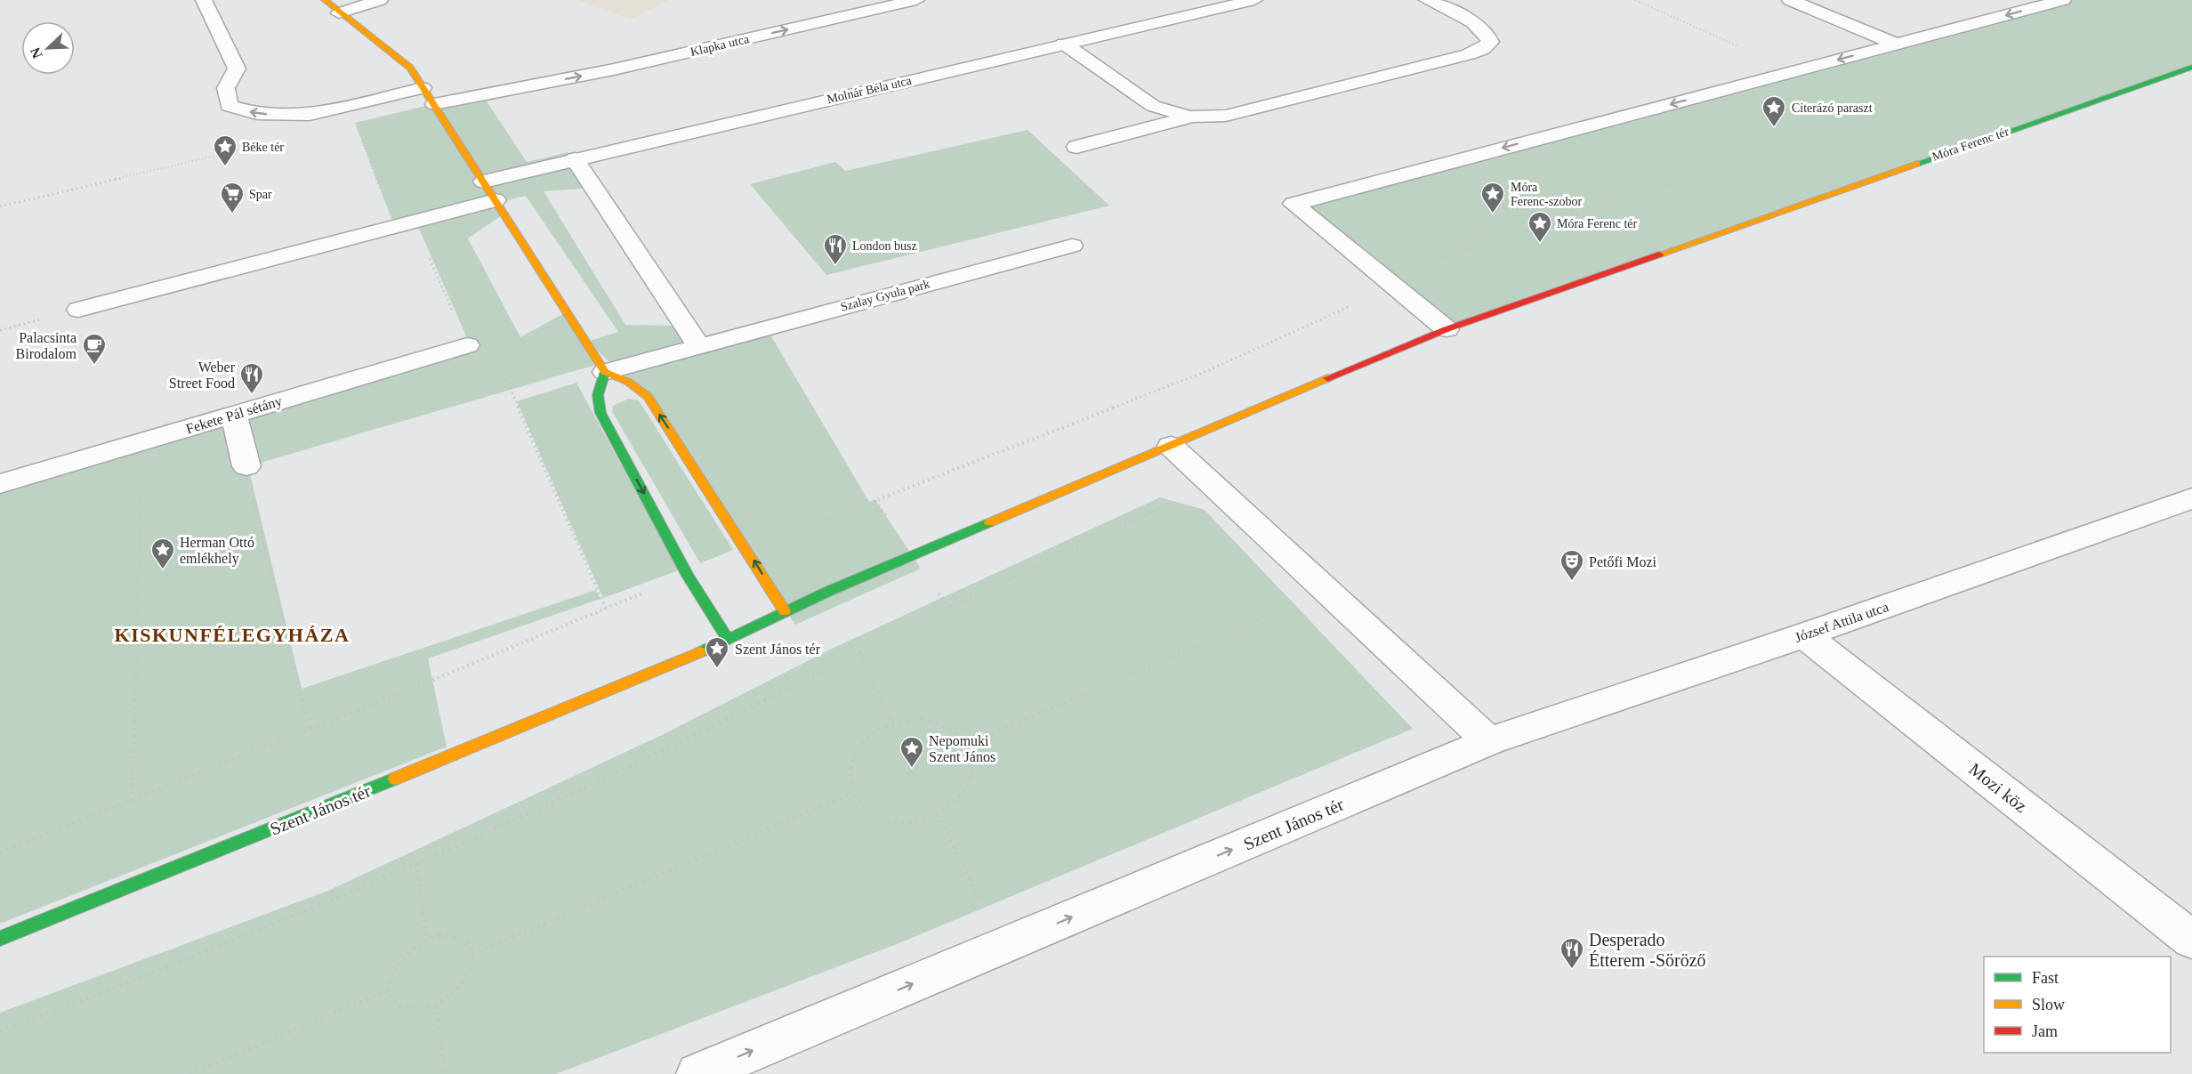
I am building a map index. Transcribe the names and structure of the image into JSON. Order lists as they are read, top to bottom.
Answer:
{
  "streets": {
    "main road": ["Móra Ferenc tér", "Szent János tér"],
    "street": [
      "Klapka utca",
      "Molnár Béla utca",
      "Szalay Gyula park",
      "Fekete Pál sétány",
      "József Attila utca",
      "Mozi köz"
    ]
  },
  "crossings": [
    ["Móra Ferenc tér", "Szent János tér"],
    ["József Attila utca", "Mozi köz"],
    ["József Attila utca", "Szent János tér"]
  ],
  "one_way": ["Klapka utca", "Szent János tér"],
  "districts": ["KISKUNFÉLEGYHÁZA"],
  "places": {
    "place": [
      "Citerázó paraszt",
      "Béke tér",
      "Móra Ferenc-szobor",
      "Móra Ferenc tér",
      "Herman Ottó emlékhely",
      "Szent János tér",
      "Nepomuki Szent János"
    ],
    "supermarket": ["Spar"],
    "restaurant": ["London busz", "Weber Street Food", "Desperado Étterem -Söröző"],
    "cafe": ["Palacsinta Birodalom"],
    "theatre": ["Petőfi Mozi"]
  },
  "legend": ["Fast", "Slow", "Jam"],
  "north": "bottom left"
}
